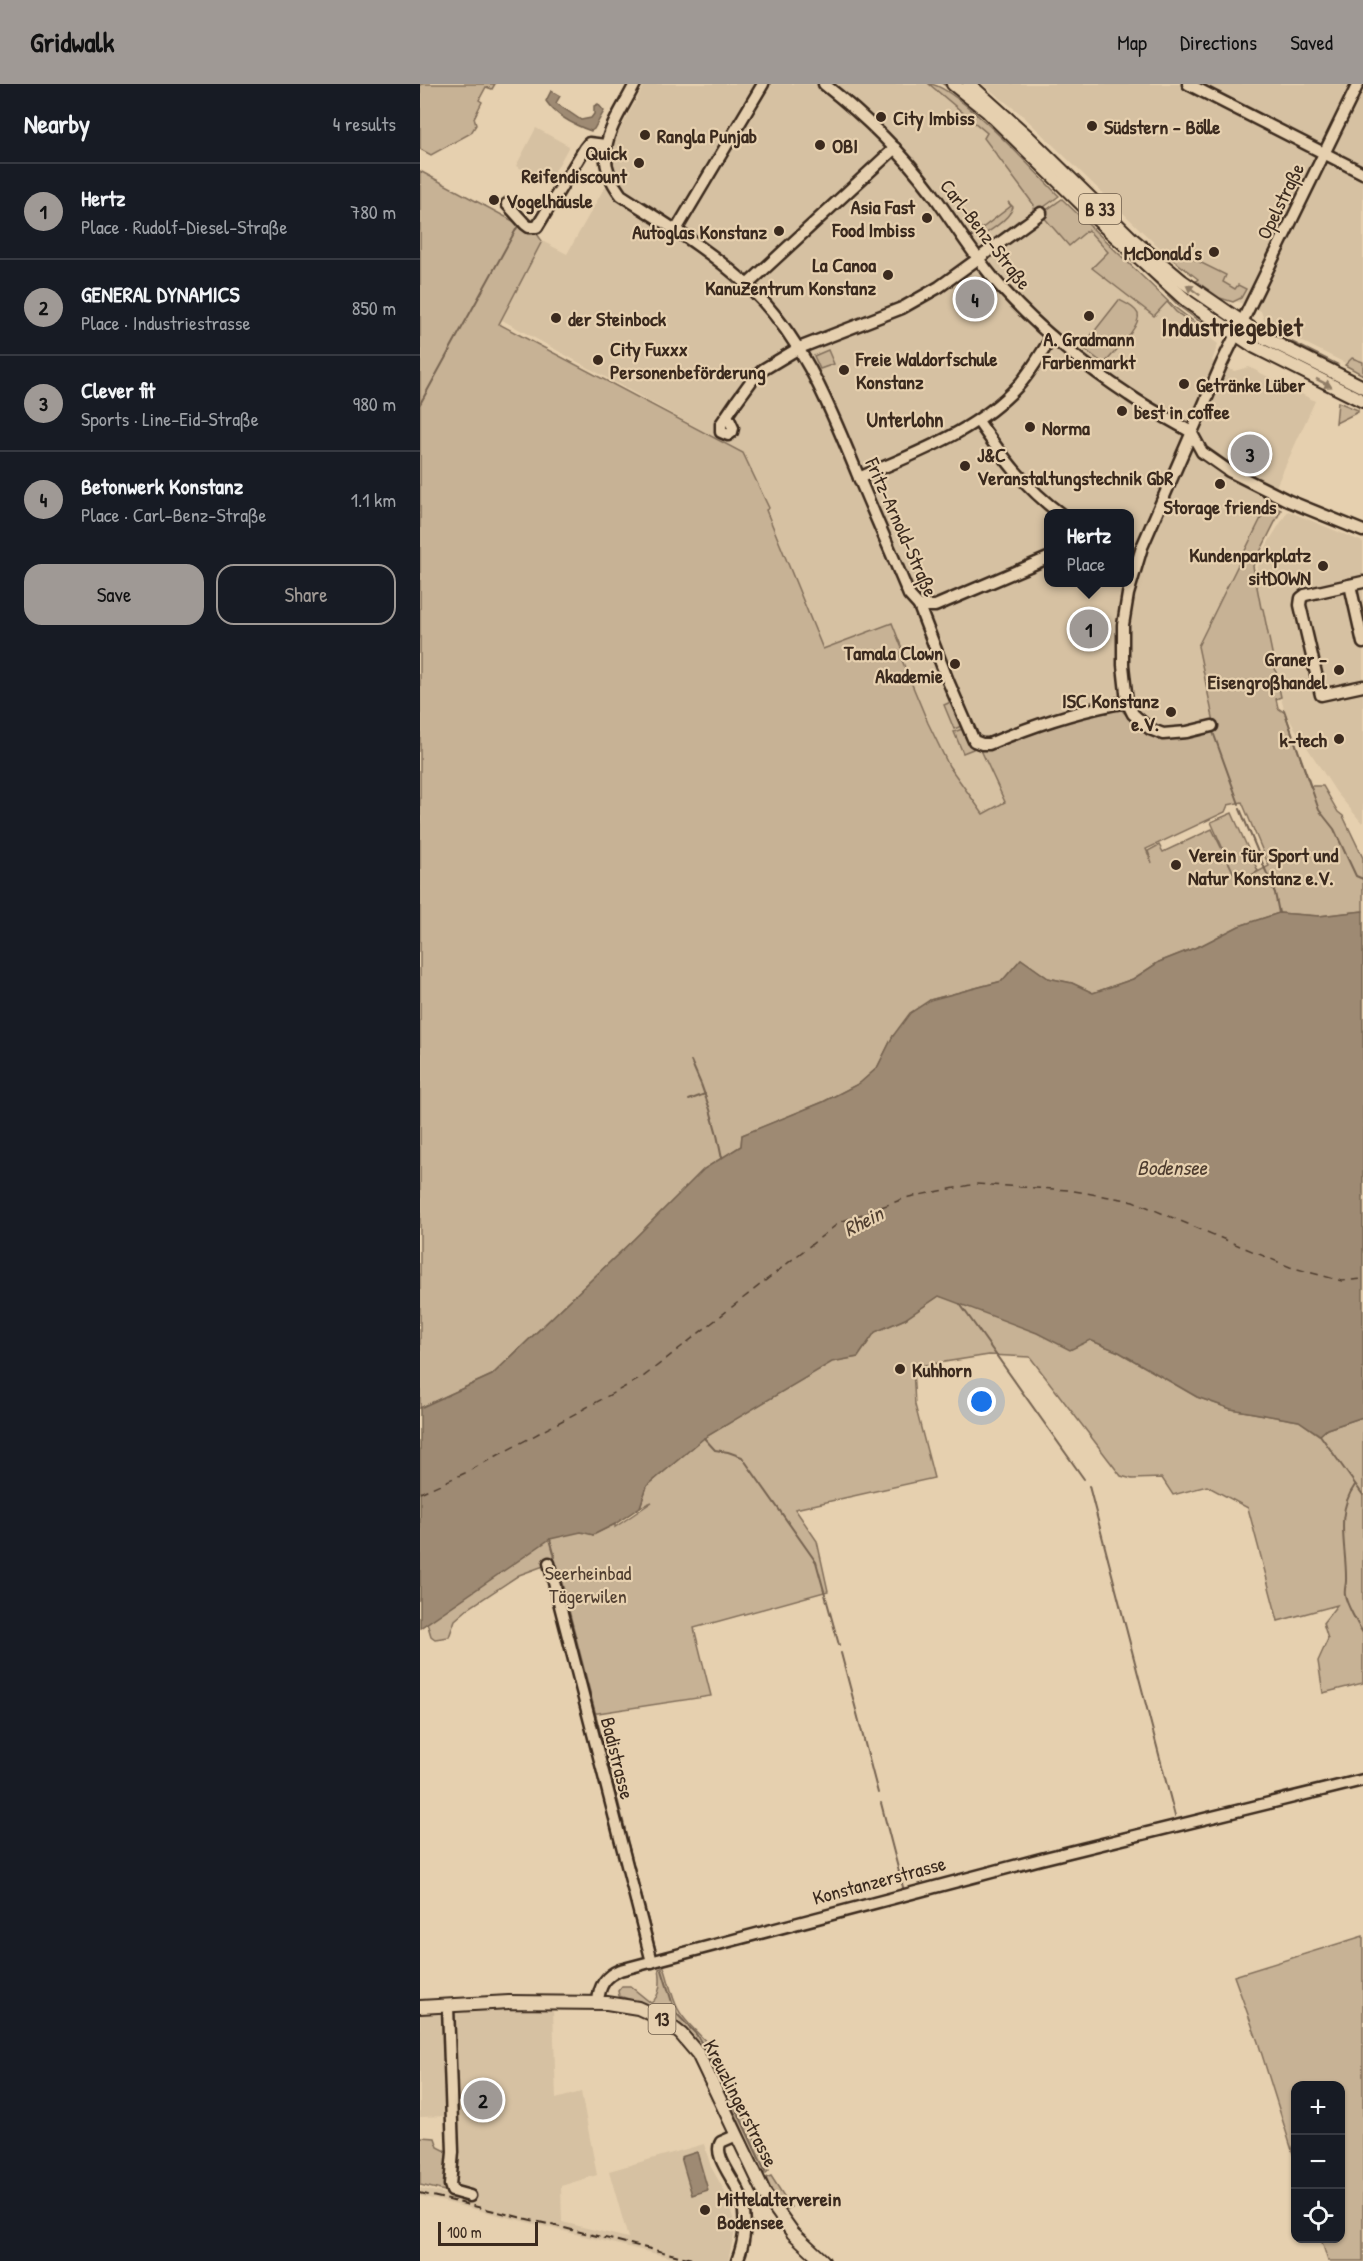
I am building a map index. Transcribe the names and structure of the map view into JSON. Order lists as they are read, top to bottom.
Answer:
{
  "streets": {
    "main road": ["B 33", "13", "Kreuzlingerstrasse"],
    "street": [
      "Opelstraße",
      "Carl-Benz-Straße",
      "Fritz-Arnold-Straße",
      "Badistrasse",
      "Konstanzerstrasse"
    ]
  },
  "crossings": [
    ["Opelstraße", "B 33"],
    ["Opelstraße", "Carl-Benz-Straße"],
    ["Opelstraße", "Fritz-Arnold-Straße"],
    ["Badistrasse", "Konstanzerstrasse"],
    ["Konstanzerstrasse", "13"],
    ["Konstanzerstrasse", "Kreuzlingerstrasse"],
    ["13", "Kreuzlingerstrasse"]
  ],
  "districts": ["Industriegebiet", "Unterlohn"],
  "water": ["Bodensee", "Rhein"],
  "parks": ["Seerheinbad Tägerwilen"],
  "places": [
    "City Imbiss",
    "Südstern - Bölle",
    "Rangla Punjab",
    "OBI",
    "Quick Reifendiscount",
    "Vogelhäusle",
    "Asia Fast Food Imbiss",
    "Autoglas Konstanz",
    "McDonald's",
    "La Canoa KanuZentrum Konstanz",
    "A. Gradmann Farbenmarkt",
    "der Steinbock",
    "City Fuxxx Personenbeförderung",
    "Freie Waldorfschule Konstanz",
    "Getränke Lüber",
    "best in coffee",
    "Norma",
    "J&C Veranstaltungstechnik GbR",
    "Storage friends",
    "Kundenparkplatz sitDOWN",
    "Tamala Clown Akademie",
    "Graner - Eisengroßhandel",
    "ISC Konstanz e.V.",
    "k-tech",
    "Verein für Sport und Natur Konstanz e.V.",
    "Kuhhorn",
    "Mittelalterverein Bodensee"
  ],
  "scale_bar": "100 m",
  "page": {
    "header": "Gridwalk",
    "nav": ["Map", "Directions", "Saved"],
    "heading": ["Nearby", "4 results"],
    "list": [
      {
        "mark": "1",
        "name": "Hertz",
        "note": "Place · Rudolf-Diesel-Straße",
        "value": "780 m"
      },
      {
        "mark": "2",
        "name": "GENERAL DYNAMICS",
        "note": "Place · Industriestrasse",
        "value": "850 m"
      },
      {
        "mark": "3",
        "name": "Clever fit",
        "note": "Sports · Line-Eid-Straße",
        "value": "980 m"
      },
      {
        "mark": "4",
        "name": "Betonwerk Konstanz",
        "note": "Place · Carl-Benz-Straße",
        "value": "1.1 km"
      }
    ],
    "pins": [
      "4",
      "3",
      "1",
      "2"
    ],
    "popup": ["Hertz", "Place"],
    "buttons": ["Save", "Share"],
    "map_buttons": ["+", "−"],
    "scale": "100 m"
  }
}
